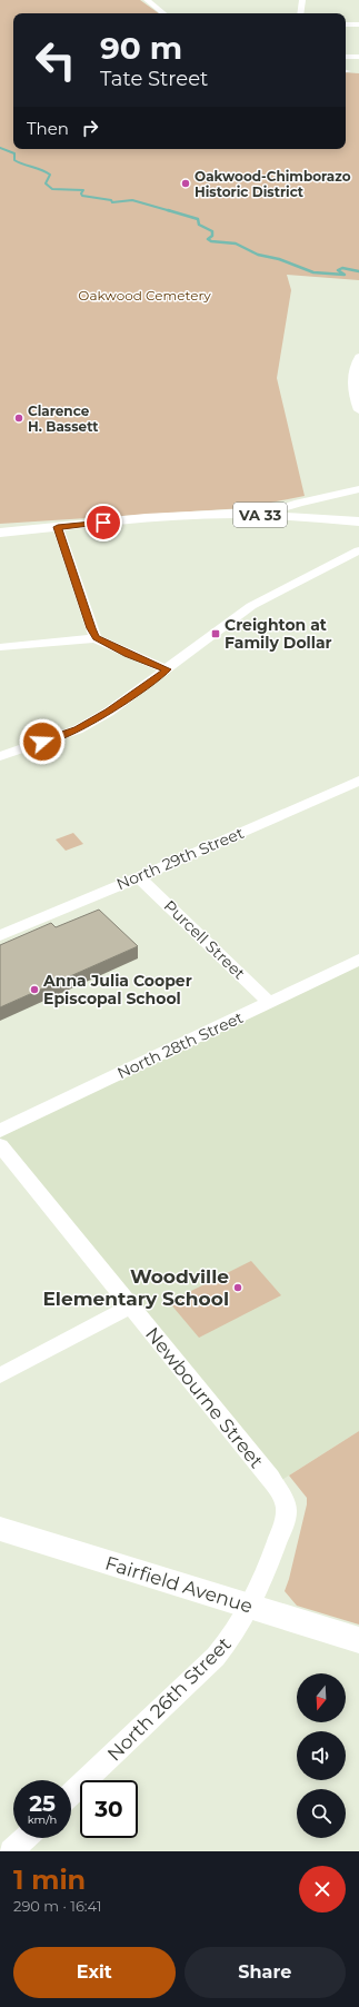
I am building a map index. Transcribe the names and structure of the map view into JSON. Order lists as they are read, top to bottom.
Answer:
{
  "streets": {
    "main road": ["VA 33", "Fairfield Avenue"],
    "street": [
      "North 29th Street",
      "Purcell Street",
      "North 28th Street",
      "Newbourne Street",
      "North 26th Street"
    ]
  },
  "crossings": [
    ["North 29th Street", "Purcell Street"],
    ["Purcell Street", "North 28th Street"],
    ["Newbourne Street", "Fairfield Avenue"],
    ["Newbourne Street", "North 26th Street"],
    ["Fairfield Avenue", "North 26th Street"]
  ],
  "parks": ["Oakwood Cemetery"],
  "places": {
    "other": [
      "Oakwood-Chimborazo Historic District",
      "Clarence H. Bassett",
      "Anna Julia Cooper Episcopal School",
      "Woodville Elementary School"
    ],
    "transit": ["Creighton at Family Dollar"]
  },
  "north": "bottom",
  "page": {
    "turn": ["90 m", "Tate Street"],
    "then": "Then",
    "speed": "25 km/h",
    "limit": "30",
    "heading": ["1 min", "290 m · 16:41"],
    "buttons": ["Exit", "Share"]
  }
}
